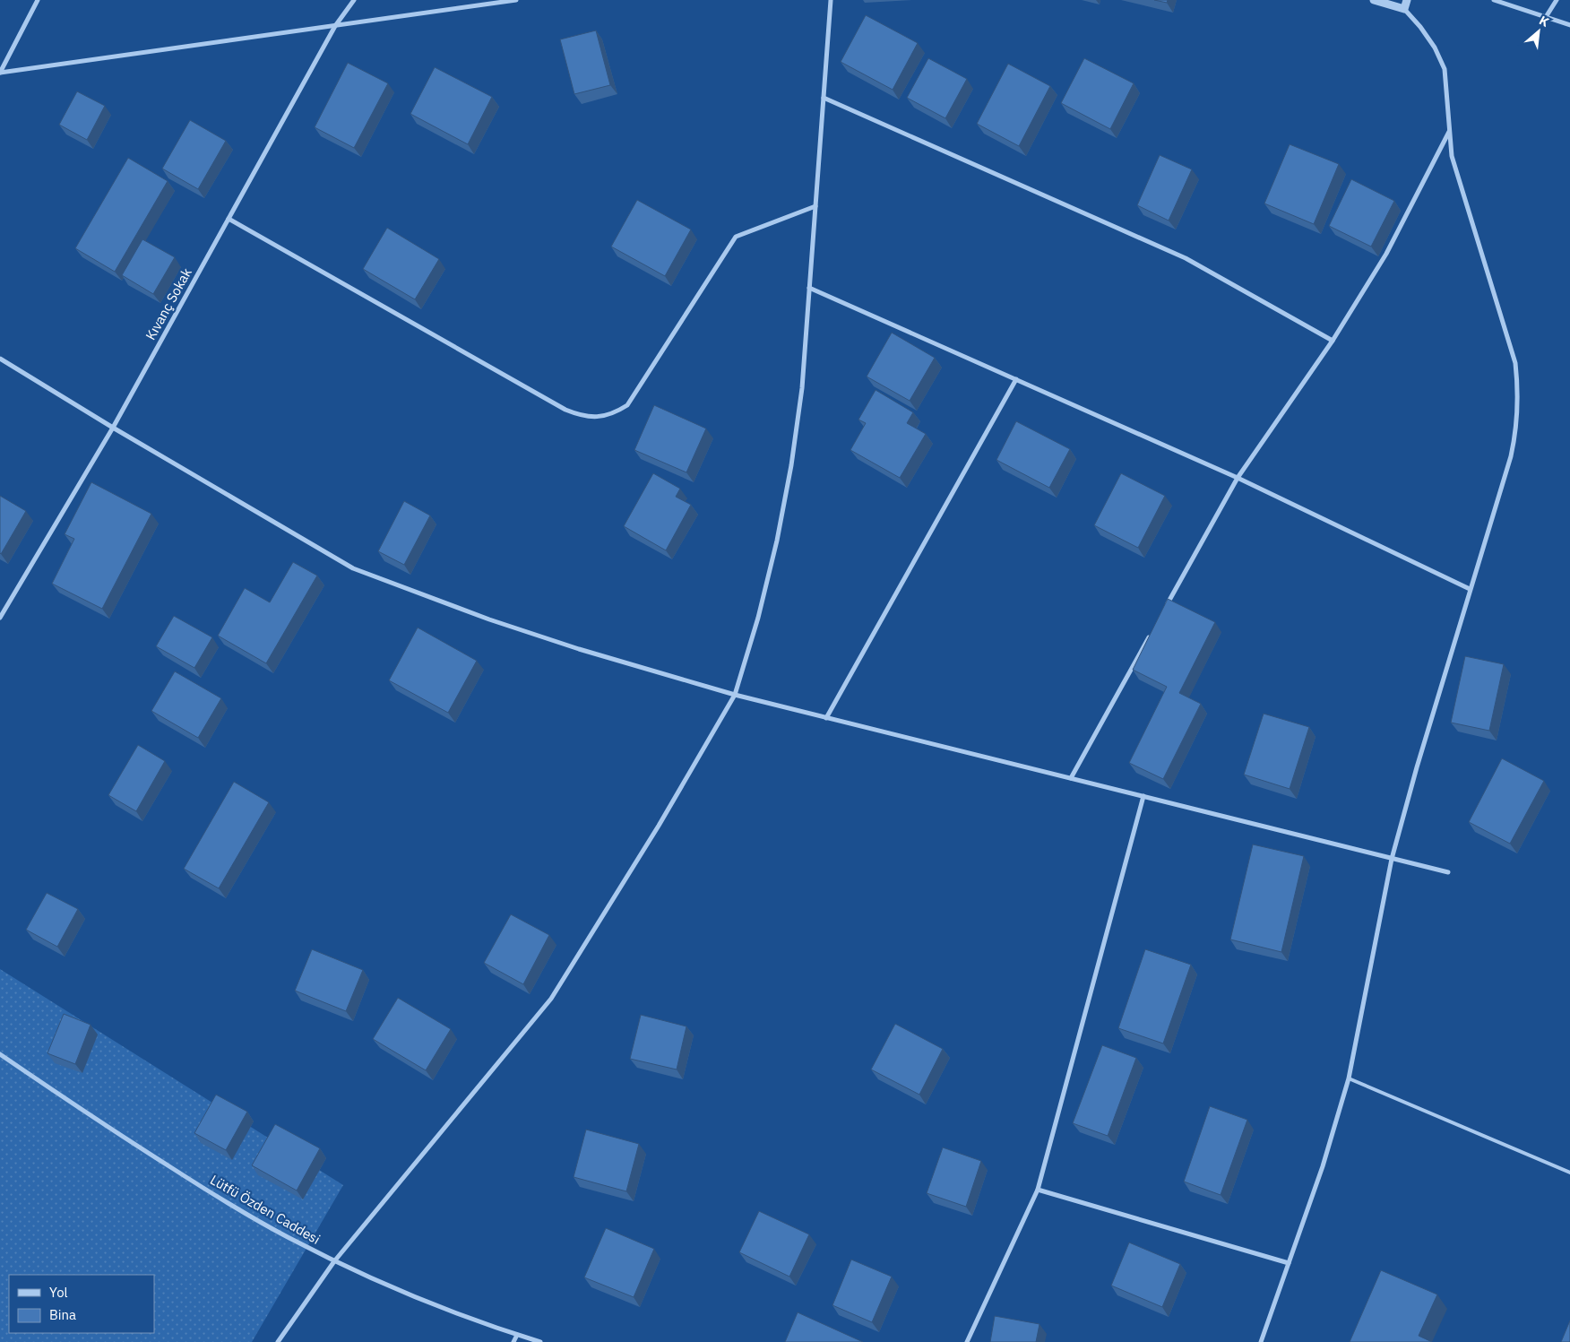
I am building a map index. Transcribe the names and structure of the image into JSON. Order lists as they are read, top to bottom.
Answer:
{
  "streets": {
    "street": ["Kıvanç Sokak", "Lütfü Özden Caddesi"]
  },
  "legend": ["Yol", "Bina"],
  "north": "top right"
}
